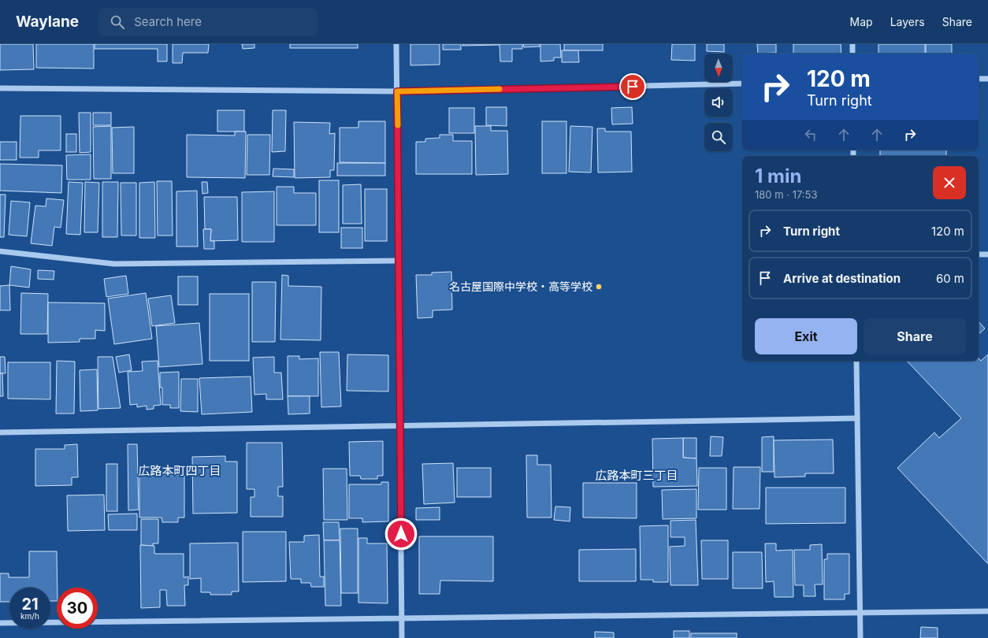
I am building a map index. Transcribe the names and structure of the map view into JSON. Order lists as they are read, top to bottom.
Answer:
{
  "districts": ["広路本町四丁目", "広路本町三丁目"],
  "places": ["名古屋国際中学校・高等学校"],
  "north": "bottom",
  "page": {
    "header": "Waylane",
    "search": "Search here",
    "nav": ["Map", "Layers", "Share"],
    "turn": ["120 m", "Turn right"],
    "heading": ["1 min", "180 m · 17:53"],
    "list": [
      {
        "name": "Turn right",
        "value": "120 m"
      },
      {
        "name": "Arrive at destination",
        "value": "60 m"
      }
    ],
    "buttons": ["Exit", "Share"],
    "speed": "21 km/h",
    "limit": "30"
  }
}
